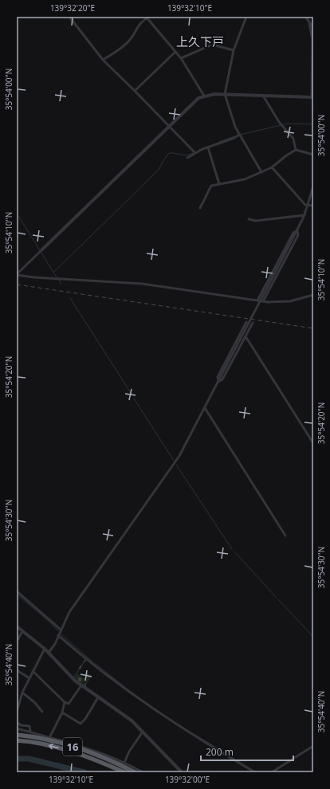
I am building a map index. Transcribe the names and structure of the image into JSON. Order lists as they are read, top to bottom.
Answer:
{
  "streets": {
    "highway": ["16"]
  },
  "districts": ["上久下戸"],
  "scale_bar": "200 m",
  "coordinates": [
    "139°32'20\"E",
    "139°32'10\"E",
    "35°54'00\"N",
    "35°54'10\"N",
    "35°54'20\"N",
    "35°54'30\"N",
    "35°54'40\"N",
    "139°32'00\"E"
  ]
}
